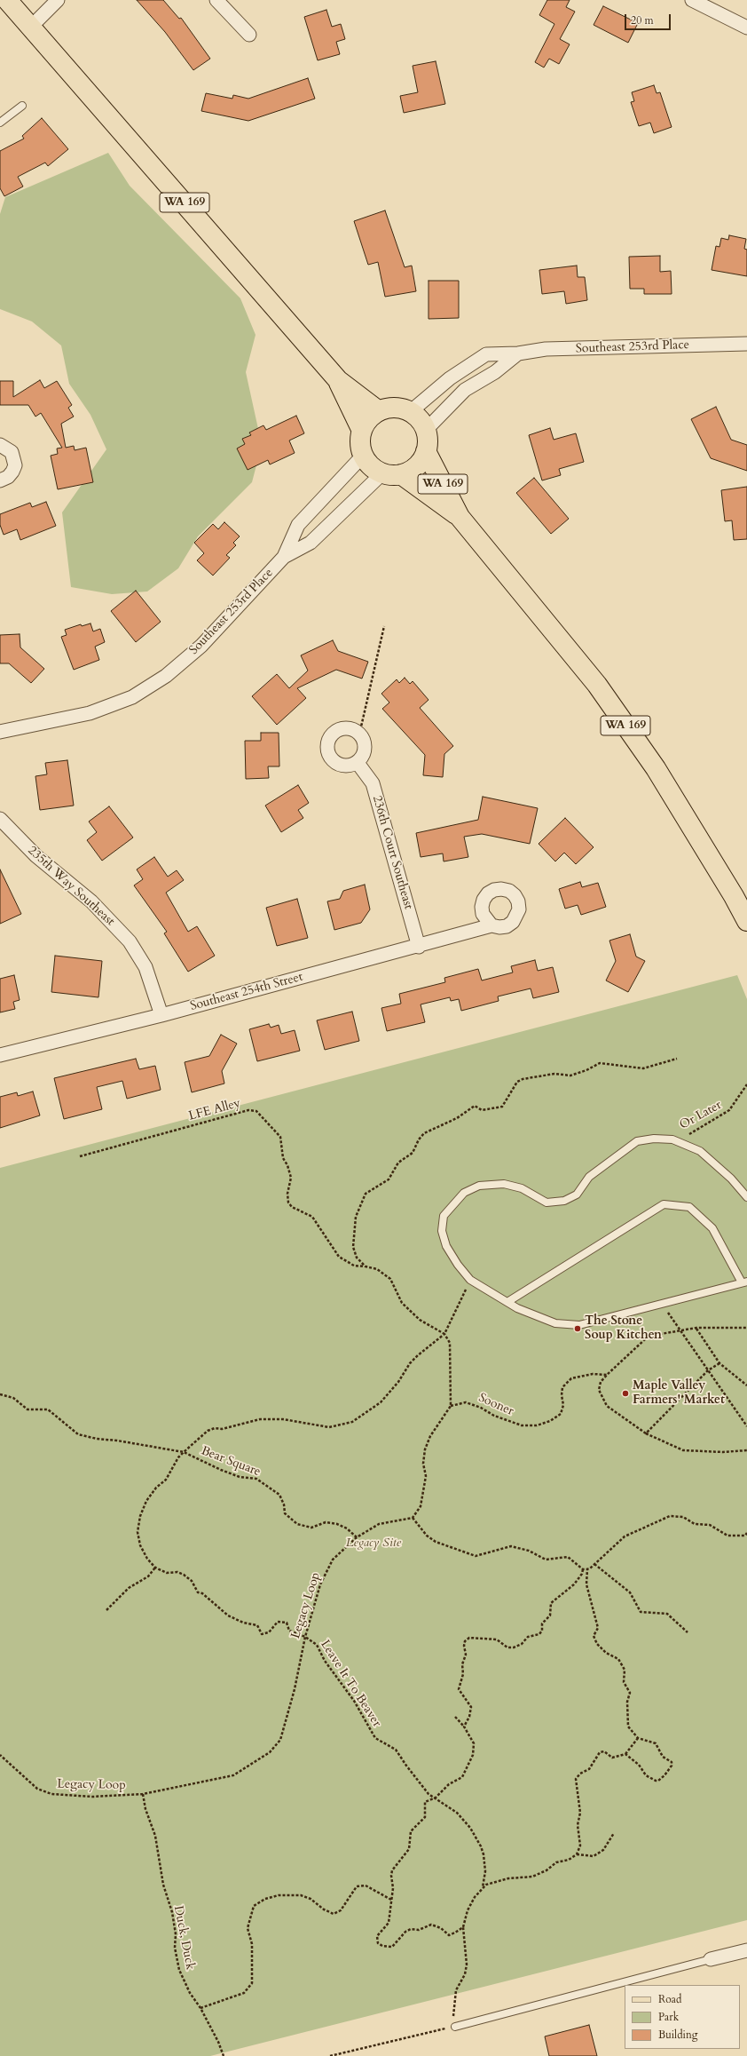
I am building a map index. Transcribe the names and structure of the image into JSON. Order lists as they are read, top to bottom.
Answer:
{
  "streets": {
    "main road": ["WA 169"],
    "street": [
      "Southeast 253rd Place",
      "236th Court Southeast",
      "235th Way Southeast",
      "Southeast 254th Street"
    ],
    "path": [
      "LFE Alley",
      "Or Later",
      "Sooner",
      "Bear Square",
      "Legacy Loop",
      "Leave It To Beaver",
      "Duck, Duck"
    ]
  },
  "crossings": [
    ["WA 169", "Southeast 253rd Place"],
    ["236th Court Southeast", "Southeast 254th Street"],
    ["235th Way Southeast", "Southeast 254th Street"],
    ["Bear Square", "Legacy Loop"],
    ["Legacy Loop", "Leave It To Beaver"],
    ["Legacy Loop", "Duck, Duck"]
  ],
  "parks": ["Legacy Site"],
  "places": ["The Stone Soup Kitchen", "Maple Valley Farmers' Market"],
  "legend": ["Road", "Park", "Building"],
  "scale_bar": "20 m"
}
